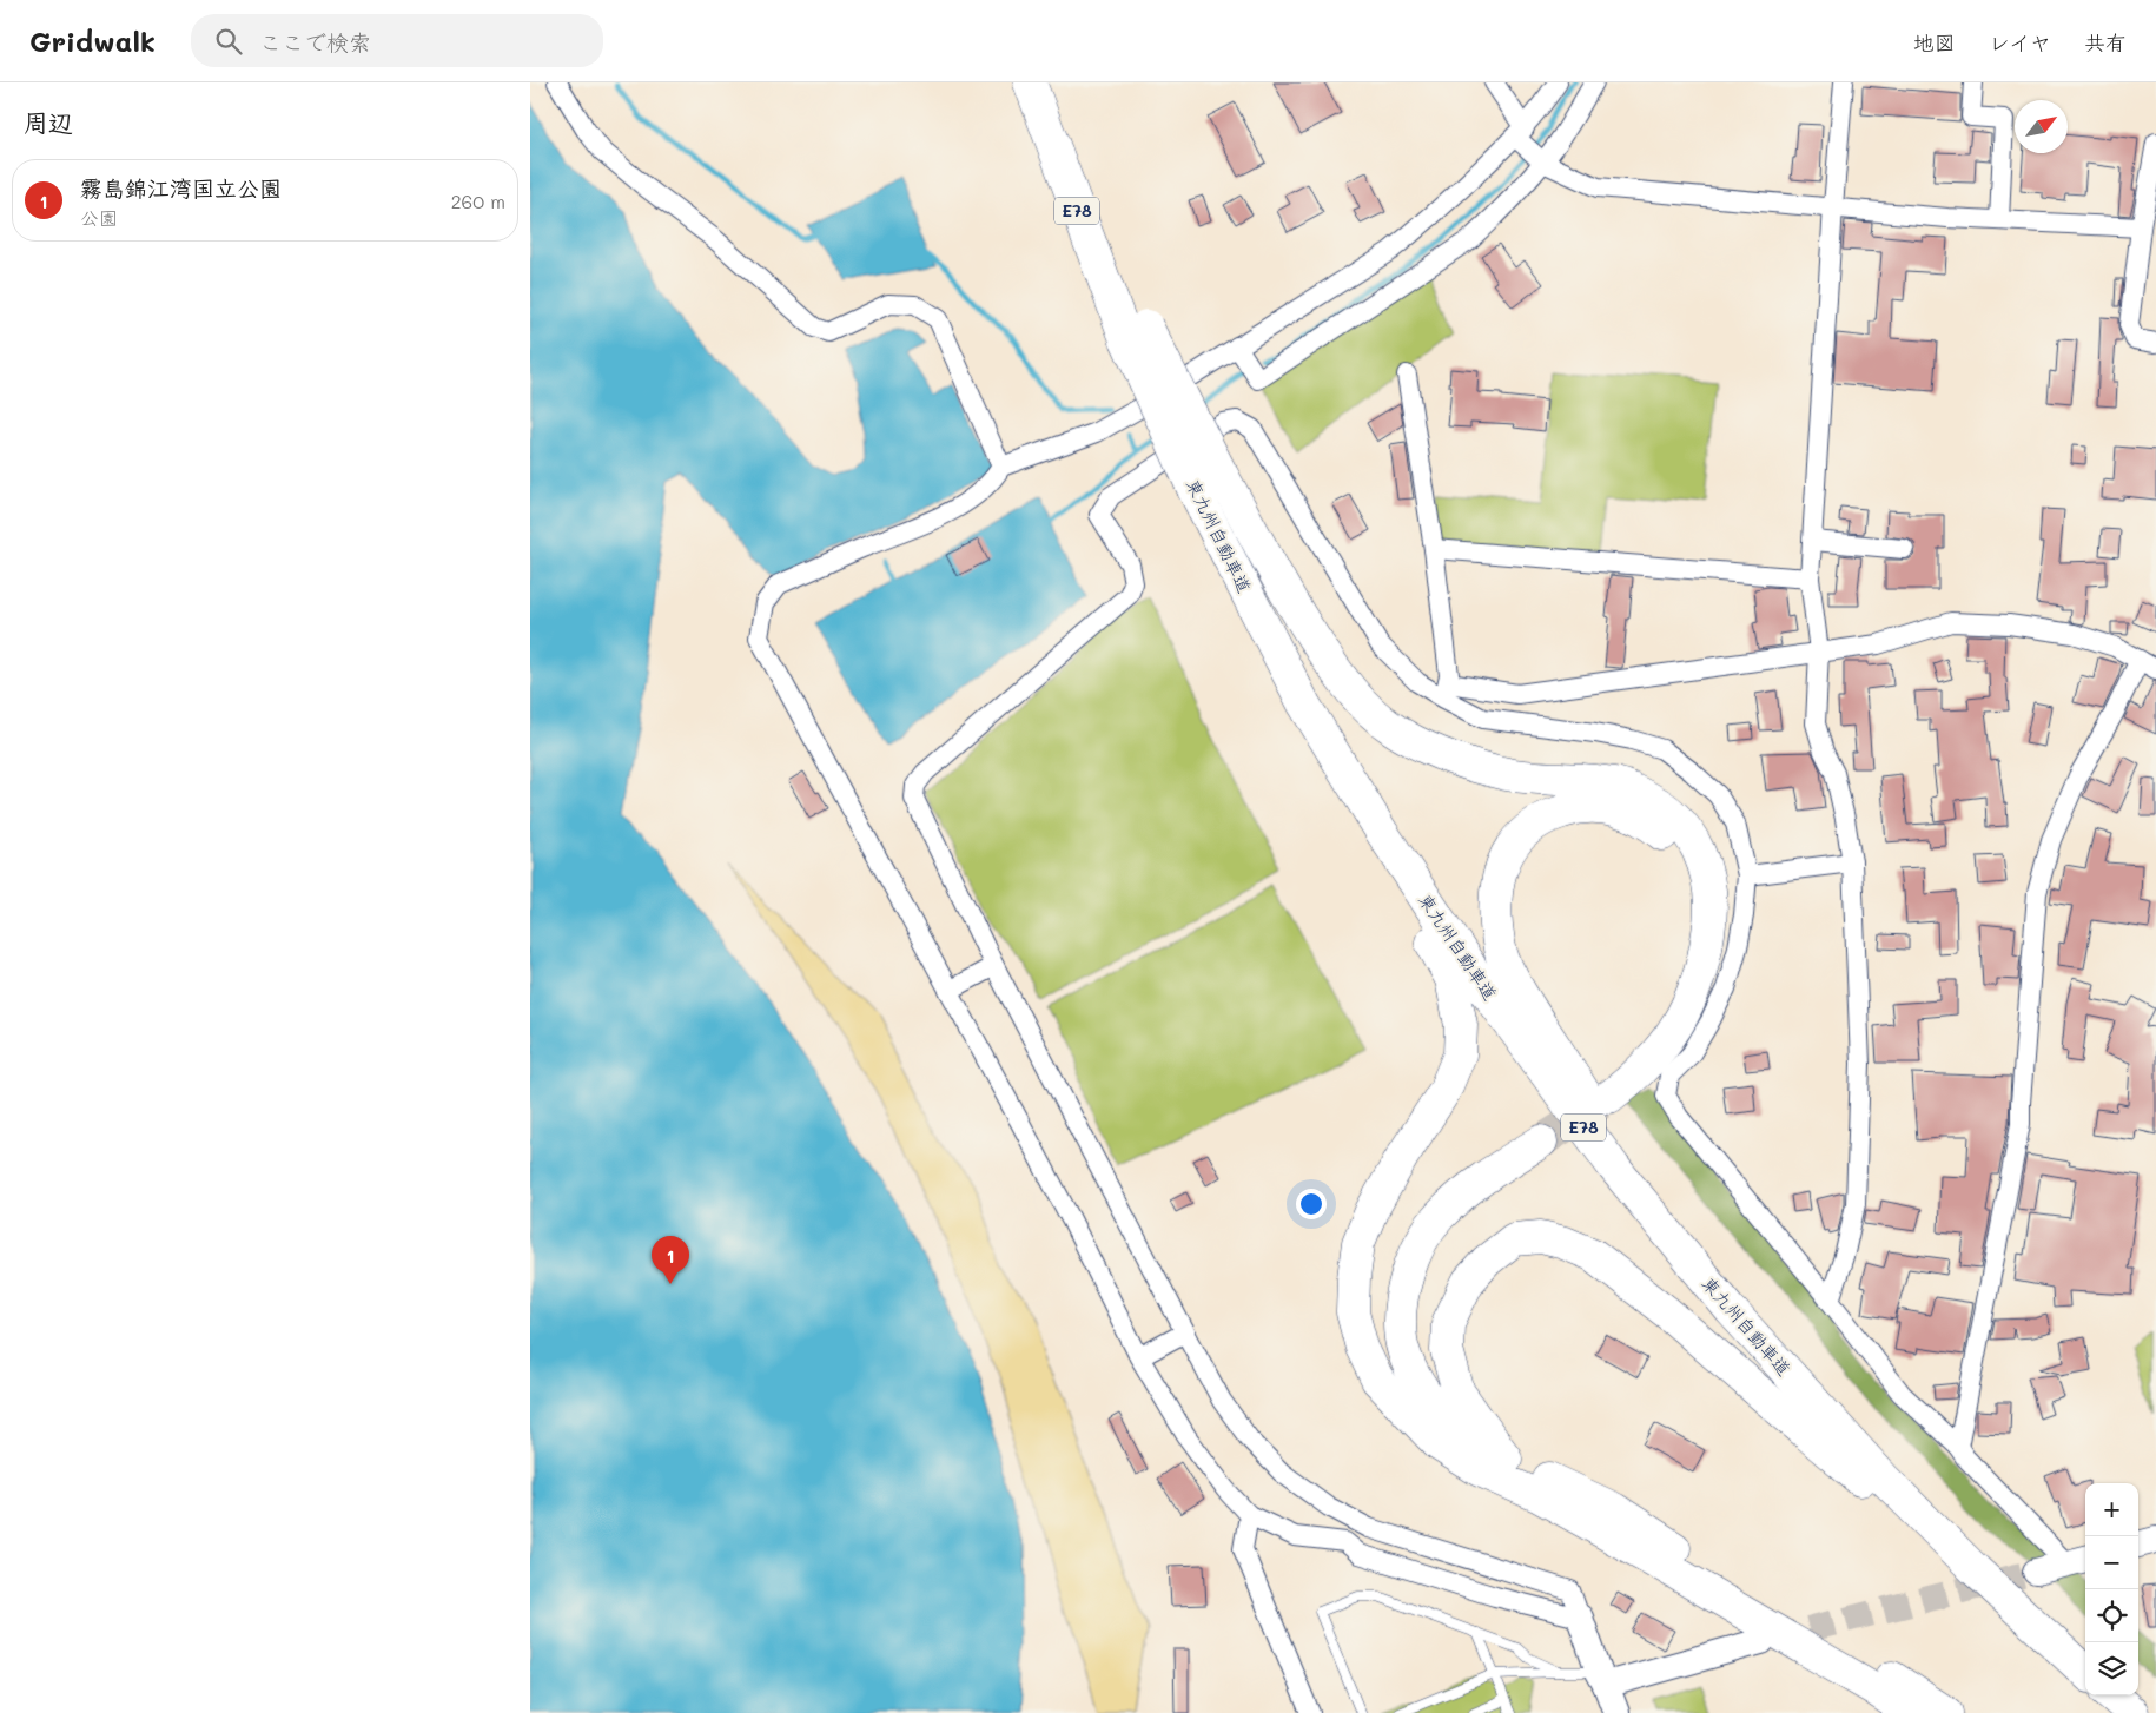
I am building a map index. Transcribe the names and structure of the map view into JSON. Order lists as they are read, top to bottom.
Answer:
{
  "streets": {
    "highway": ["E78", "東九州自動車道"]
  },
  "north": "top right",
  "page": {
    "header": "Gridwalk",
    "search": "ここで検索",
    "nav": ["地図", "レイヤ", "共有"],
    "heading": "周辺",
    "list": [
      {
        "mark": "1",
        "name": "霧島錦江湾国立公園",
        "note": "公園",
        "value": "260 m"
      }
    ],
    "pins": "1",
    "map_buttons": ["+", "−"]
  }
}
